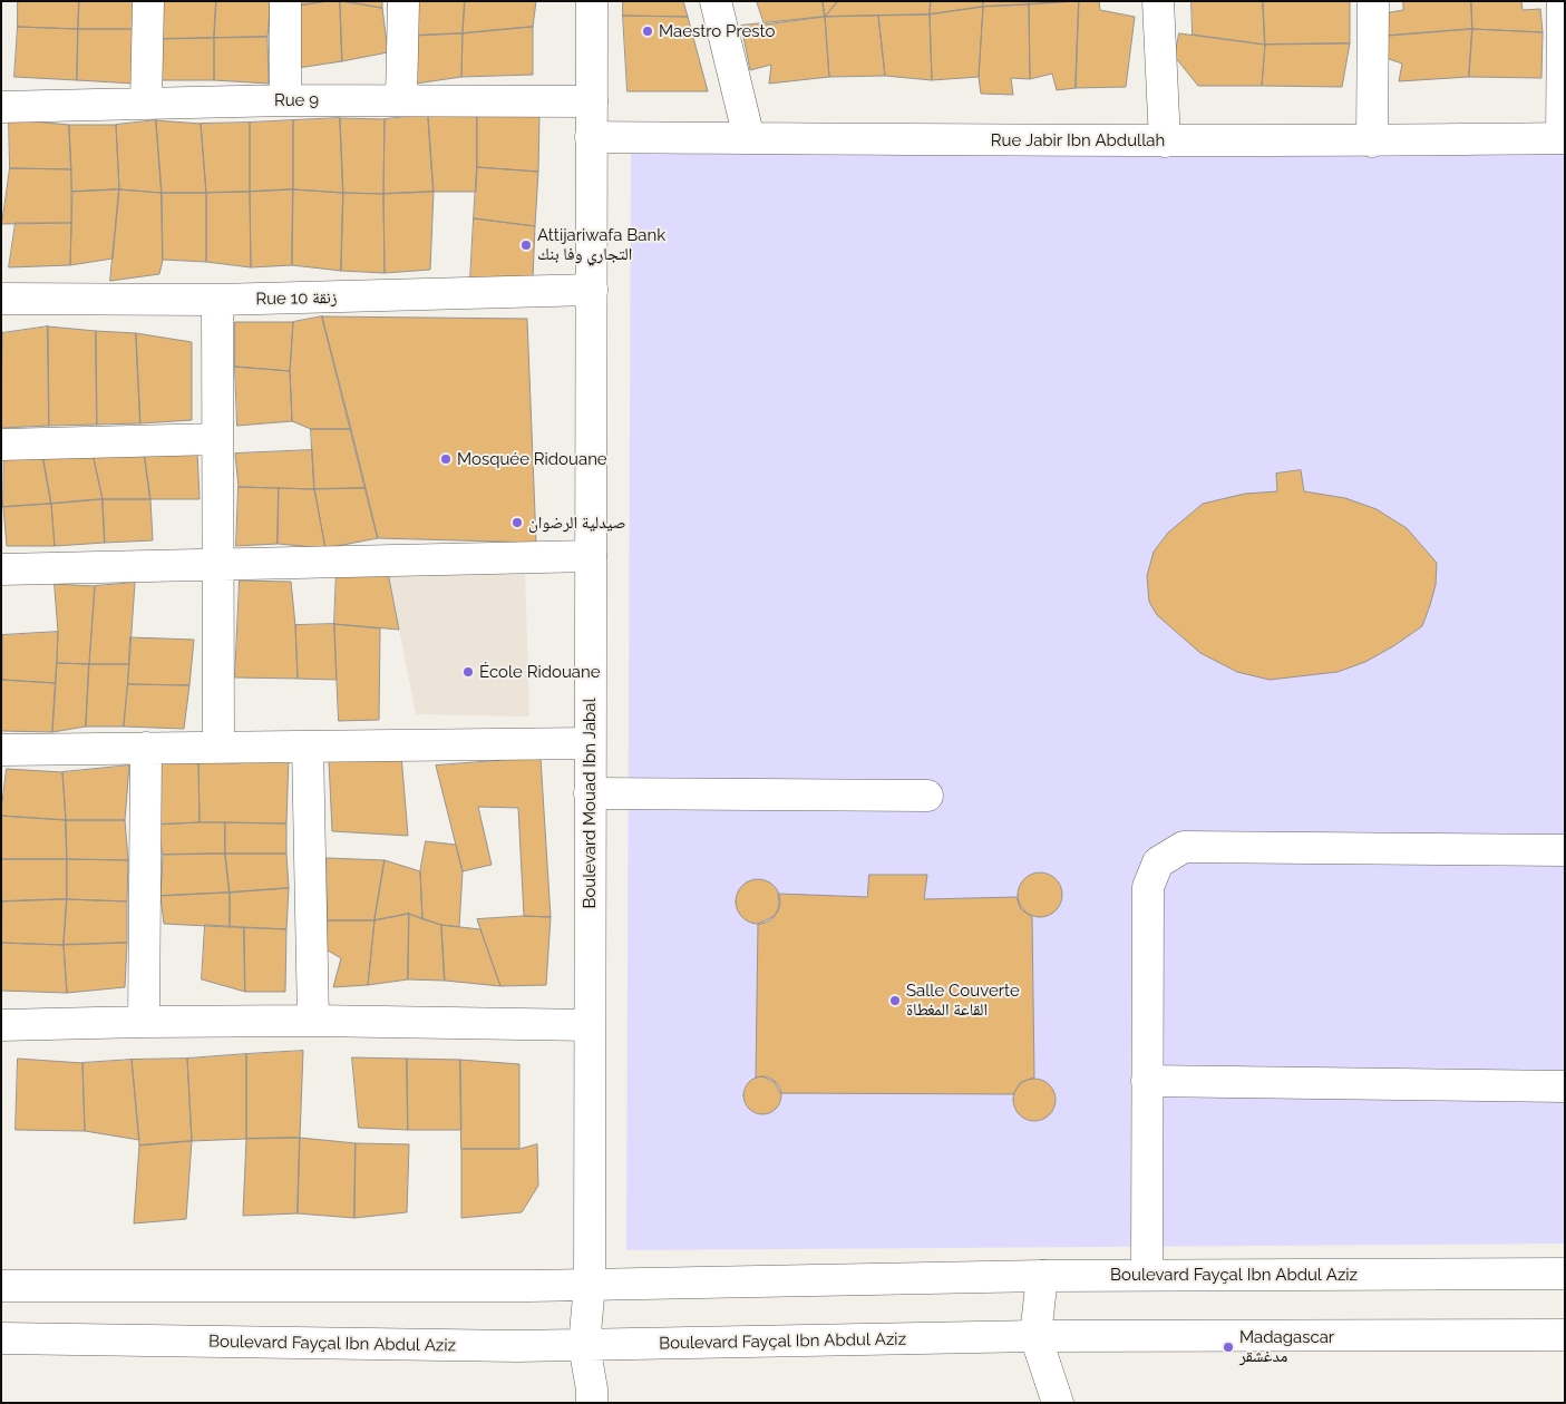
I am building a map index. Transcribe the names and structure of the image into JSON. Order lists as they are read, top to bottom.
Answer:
{
  "streets": {
    "street": [
      "Rue 9",
      "Rue Jabir Ibn Abdullah",
      "Rue 10 زنقة",
      "Boulevard Mouad Ibn Jabal",
      "Boulevard Fayçal Ibn Abdul Aziz"
    ]
  },
  "crossings": [
    ["Rue 9", "Boulevard Mouad Ibn Jabal"],
    ["Rue Jabir Ibn Abdullah", "Boulevard Mouad Ibn Jabal"],
    ["Rue 10 زنقة", "Boulevard Mouad Ibn Jabal"],
    ["Boulevard Mouad Ibn Jabal", "Boulevard Fayçal Ibn Abdul Aziz"]
  ],
  "places": [
    "Maestro Presto",
    "Attijariwafa Bank التجاري وفا بنك",
    "Mosquée Ridouane",
    "صيدلية الرضوان",
    "École Ridouane",
    "Salle Couverte القاعة المغطاة",
    "Madagascar مدغشقر"
  ]
}
